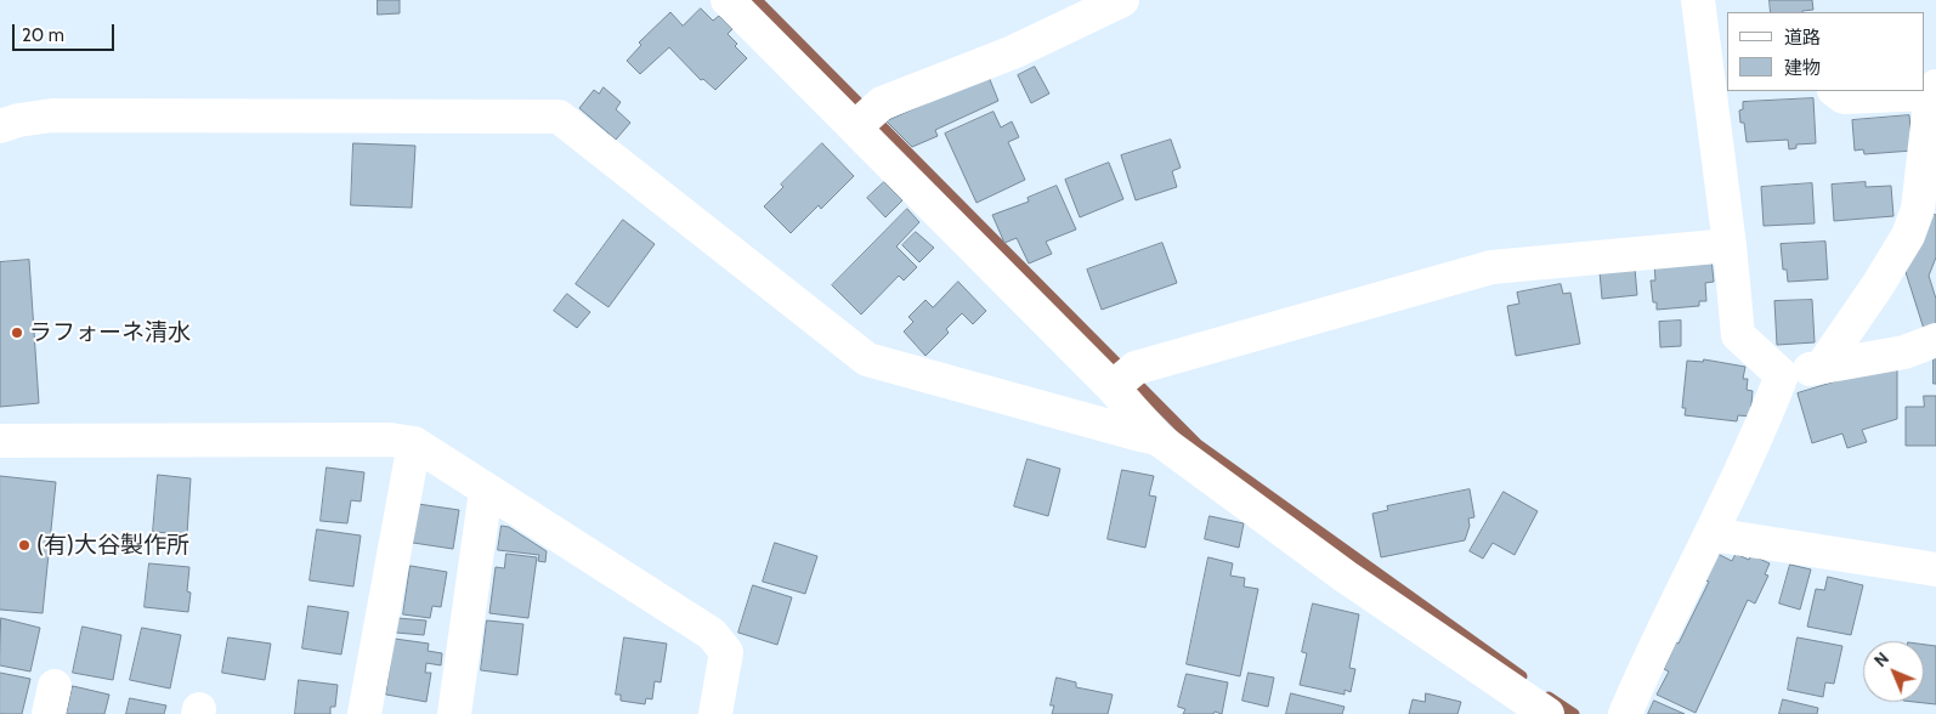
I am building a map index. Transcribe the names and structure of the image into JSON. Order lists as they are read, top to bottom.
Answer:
{
  "places": ["ラフォーネ清水", "(有)大谷製作所"],
  "legend": ["道路", "建物"],
  "scale_bar": "20 m",
  "north": "top left"
}
